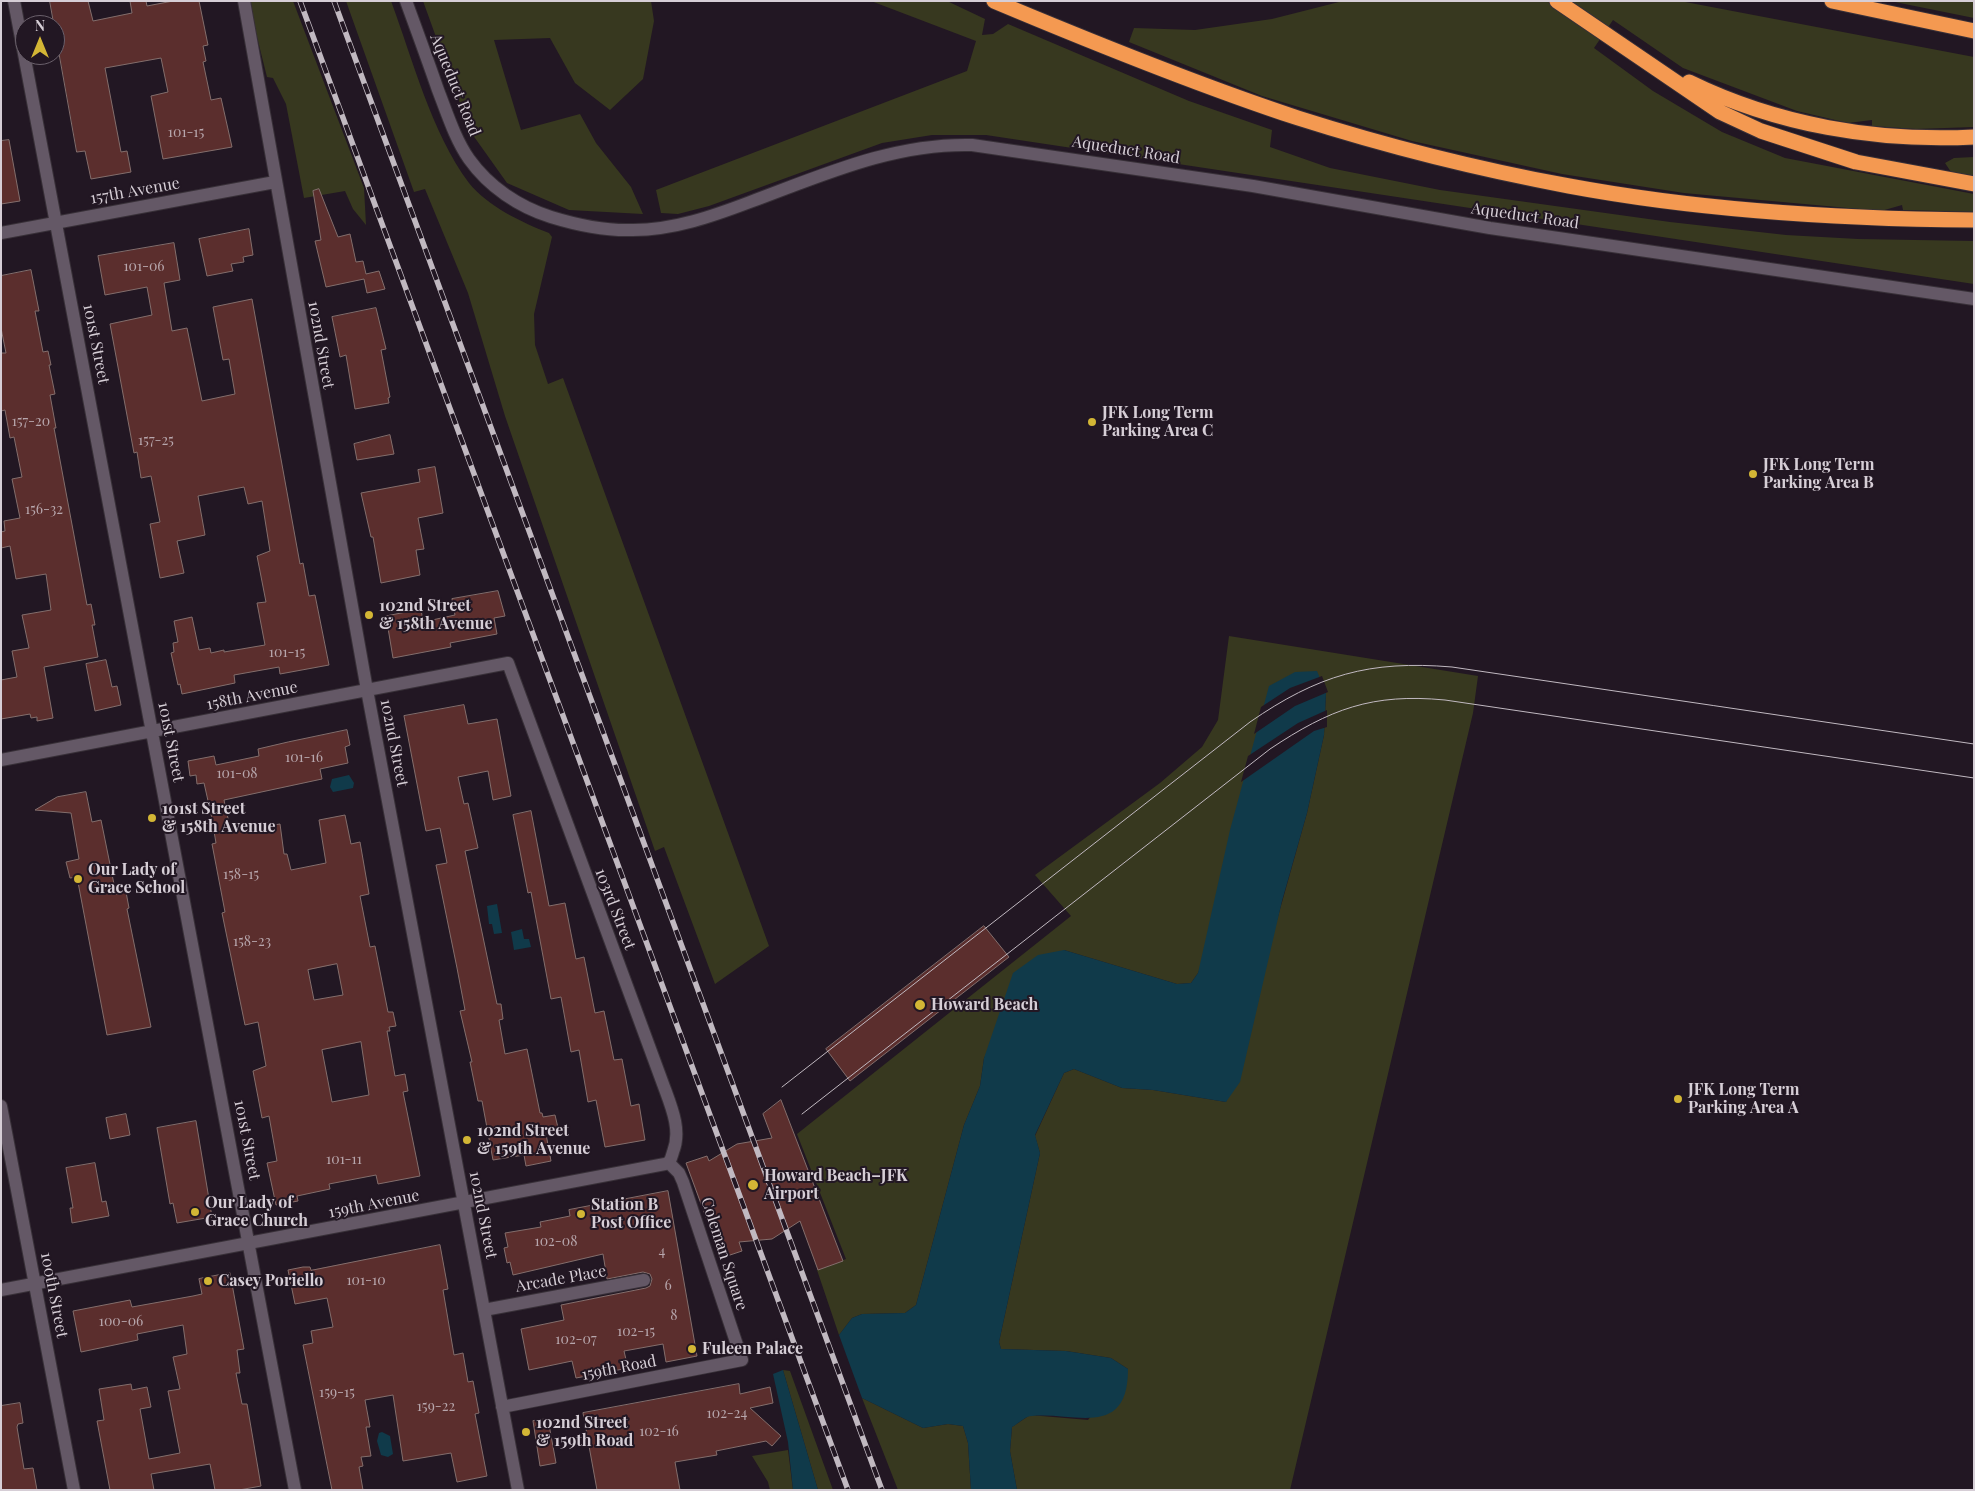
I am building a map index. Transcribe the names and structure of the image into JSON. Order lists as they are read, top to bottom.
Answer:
{
  "streets": {
    "street": [
      "Aqueduct Road",
      "157th Avenue",
      "101st Street",
      "102nd Street",
      "158th Avenue",
      "103rd Street",
      "159th Avenue",
      "Coleman Square",
      "Arcade Place",
      "100th Street",
      "159th Road"
    ]
  },
  "crossings": [
    ["157th Avenue", "101st Street"],
    ["157th Avenue", "102nd Street"],
    ["101st Street", "158th Avenue"],
    ["101st Street", "159th Avenue"],
    ["102nd Street", "158th Avenue"],
    ["102nd Street", "159th Avenue"],
    ["102nd Street", "Arcade Place"],
    ["102nd Street", "159th Road"],
    ["158th Avenue", "103rd Street"],
    ["103rd Street", "159th Avenue"],
    ["103rd Street", "Coleman Square"],
    ["159th Avenue", "Coleman Square"],
    ["159th Avenue", "100th Street"],
    ["Coleman Square", "159th Road"]
  ],
  "places": [
    "JFK Long Term Parking Area C",
    "JFK Long Term Parking Area B",
    "102nd Street & 158th Avenue",
    "101st Street & 158th Avenue",
    "Our Lady of Grace School",
    "Howard Beach",
    "JFK Long Term Parking Area A",
    "102nd Street & 159th Avenue",
    "Howard Beach–JFK Airport",
    "Our Lady of Grace Church",
    "Station B Post Office",
    "Casey Poriello",
    "Fuleen Palace",
    "102nd Street & 159th Road"
  ],
  "house_numbers": [
    "101-15",
    "101-06",
    "157-20",
    "157-25",
    "156-32",
    "101-15",
    "101-16",
    "101-08",
    "158-15",
    "158-23",
    "101-11",
    "102-08",
    "4",
    "101-10",
    "6",
    "8",
    "100-06",
    "102-15",
    "102-07",
    "159-15",
    "159-22",
    "102-24",
    "102-16"
  ],
  "north": "top"
}
